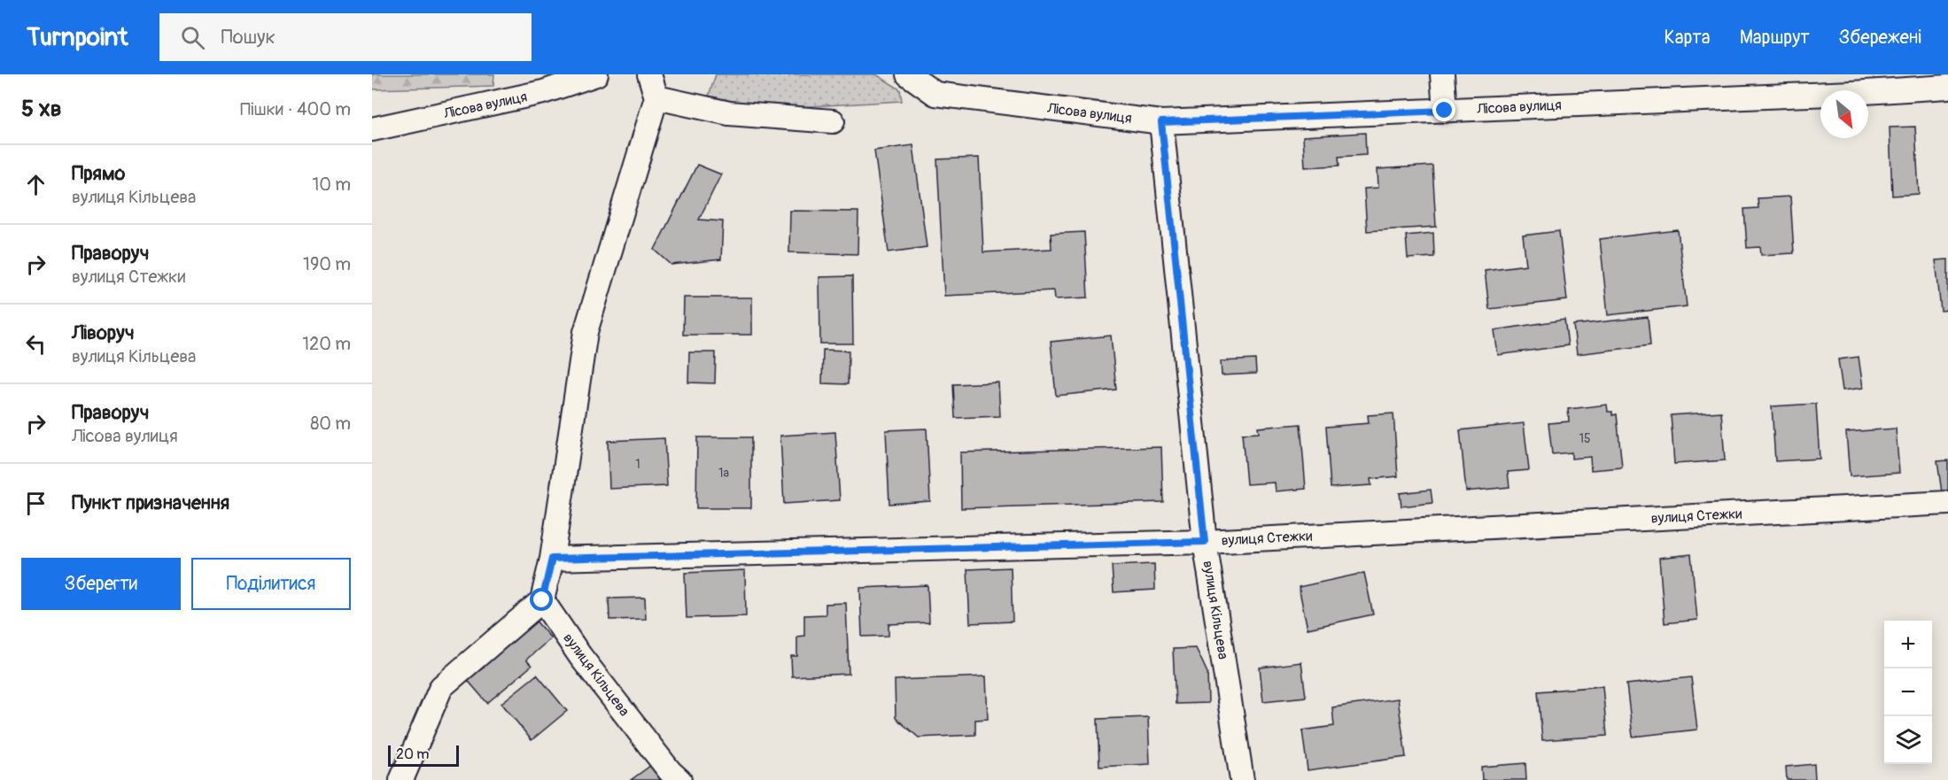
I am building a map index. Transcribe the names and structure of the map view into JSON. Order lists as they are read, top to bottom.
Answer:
{
  "streets": {
    "street": ["Лісова вулиця", "вулиця Стежки", "вулиця Кільцева"]
  },
  "crossings": [
    ["Лісова вулиця", "вулиця Кільцева"],
    ["вулиця Стежки", "вулиця Кільцева"]
  ],
  "house_numbers": ["15", "1", "1а"],
  "scale_bar": "20 m",
  "north": "bottom right",
  "page": {
    "header": "Turnpoint",
    "search": "Пошук",
    "nav": ["Карта", "Маршрут", "Збережені"],
    "heading": ["5 хв", "Пішки · 400 m"],
    "list": [
      ["Прямо", "вулиця Кільцева", "10 m"],
      ["Праворуч", "вулиця Стежки", "190 m"],
      ["Ліворуч", "вулиця Кільцева", "120 m"],
      ["Праворуч", "Лісова вулиця", "80 m"],
      "Пункт призначення"
    ],
    "buttons": ["Зберегти", "Поділитися"],
    "map_buttons": ["+", "−"],
    "scale": "20 m"
  }
}
